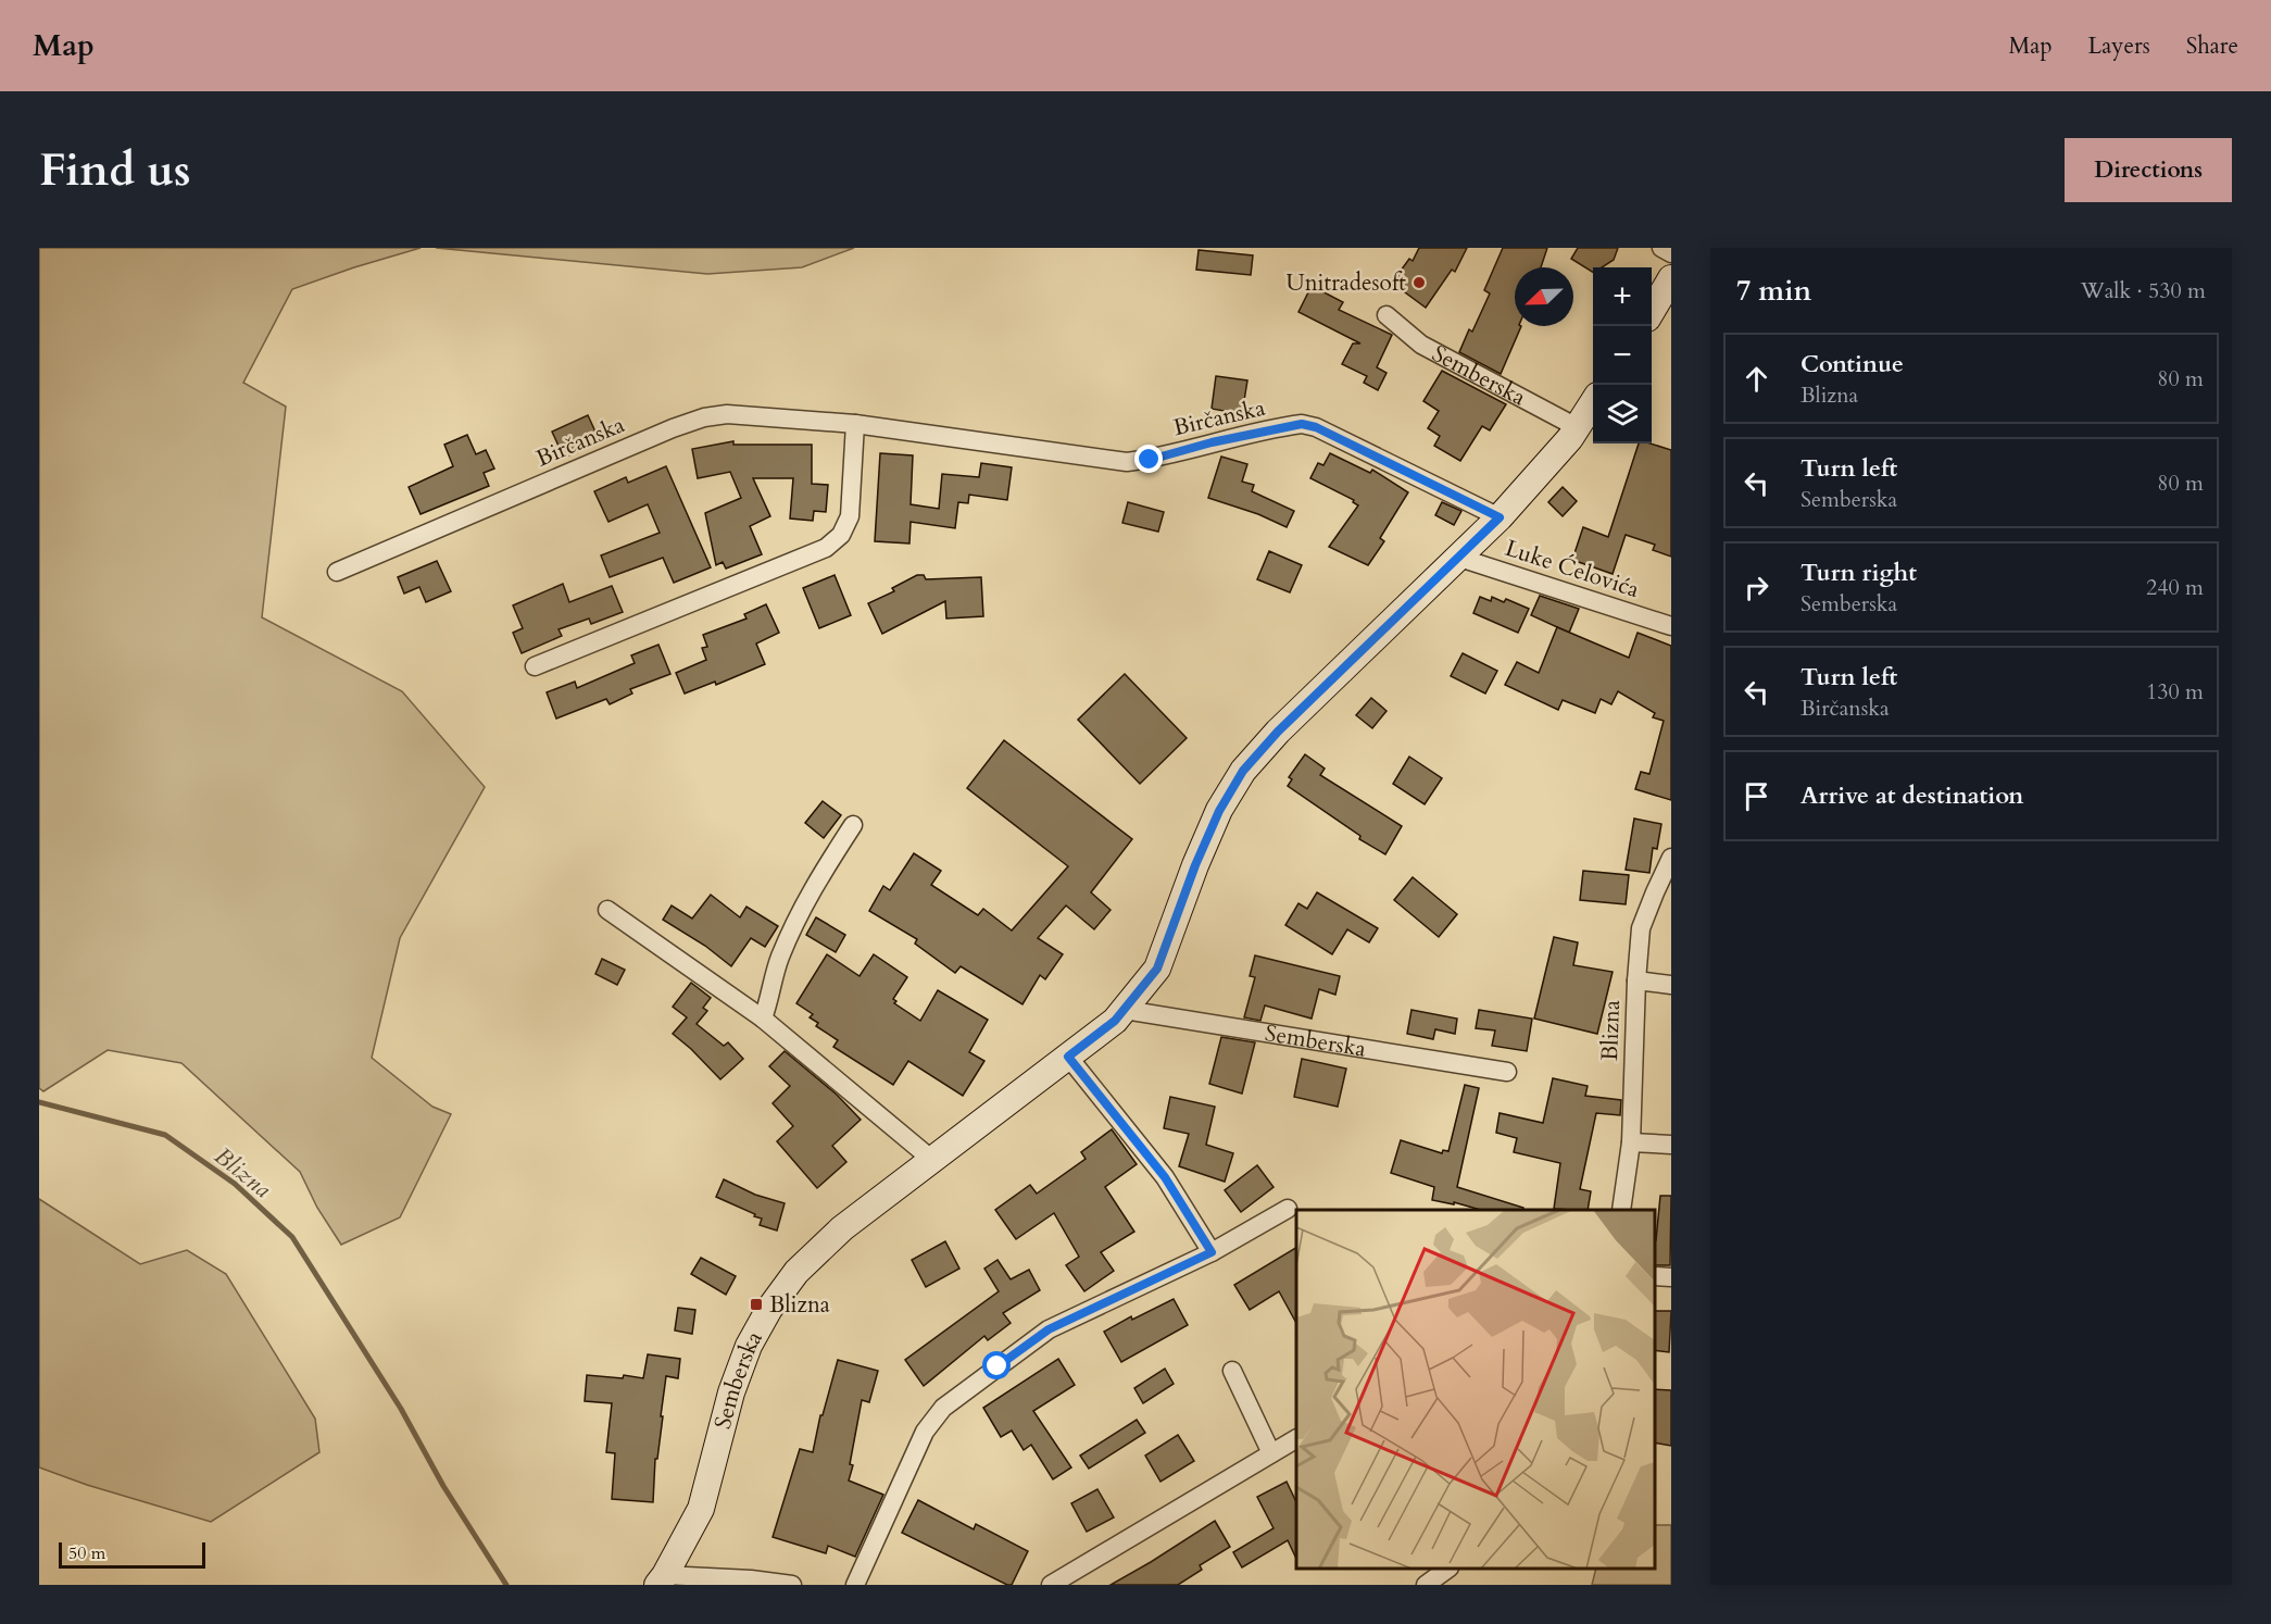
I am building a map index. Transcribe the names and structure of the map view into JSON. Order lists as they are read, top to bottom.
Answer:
{
  "streets": {
    "main road": ["Semberska"],
    "street": ["Birčanska", "Luke Ćelovića", "Blizna"]
  },
  "crossings": [
    ["Semberska", "Birčanska"],
    ["Semberska", "Luke Ćelovića"]
  ],
  "water": ["Blizna"],
  "places": {
    "other": ["Unitradesoft"],
    "transit": ["Blizna"]
  },
  "scale_bar": "50 m",
  "north": "bottom left",
  "page": {
    "header": "Map",
    "nav": ["Map", "Layers", "Share"],
    "buttons": "Directions",
    "title": "Find us",
    "heading": ["7 min", "Walk · 530 m"],
    "map_buttons": ["+", "−"],
    "list": [
      ["Continue", "Blizna", "80 m"],
      ["Turn left", "Semberska", "80 m"],
      ["Turn right", "Semberska", "240 m"],
      ["Turn left", "Birčanska", "130 m"],
      "Arrive at destination"
    ],
    "scale": "50 m"
  }
}
